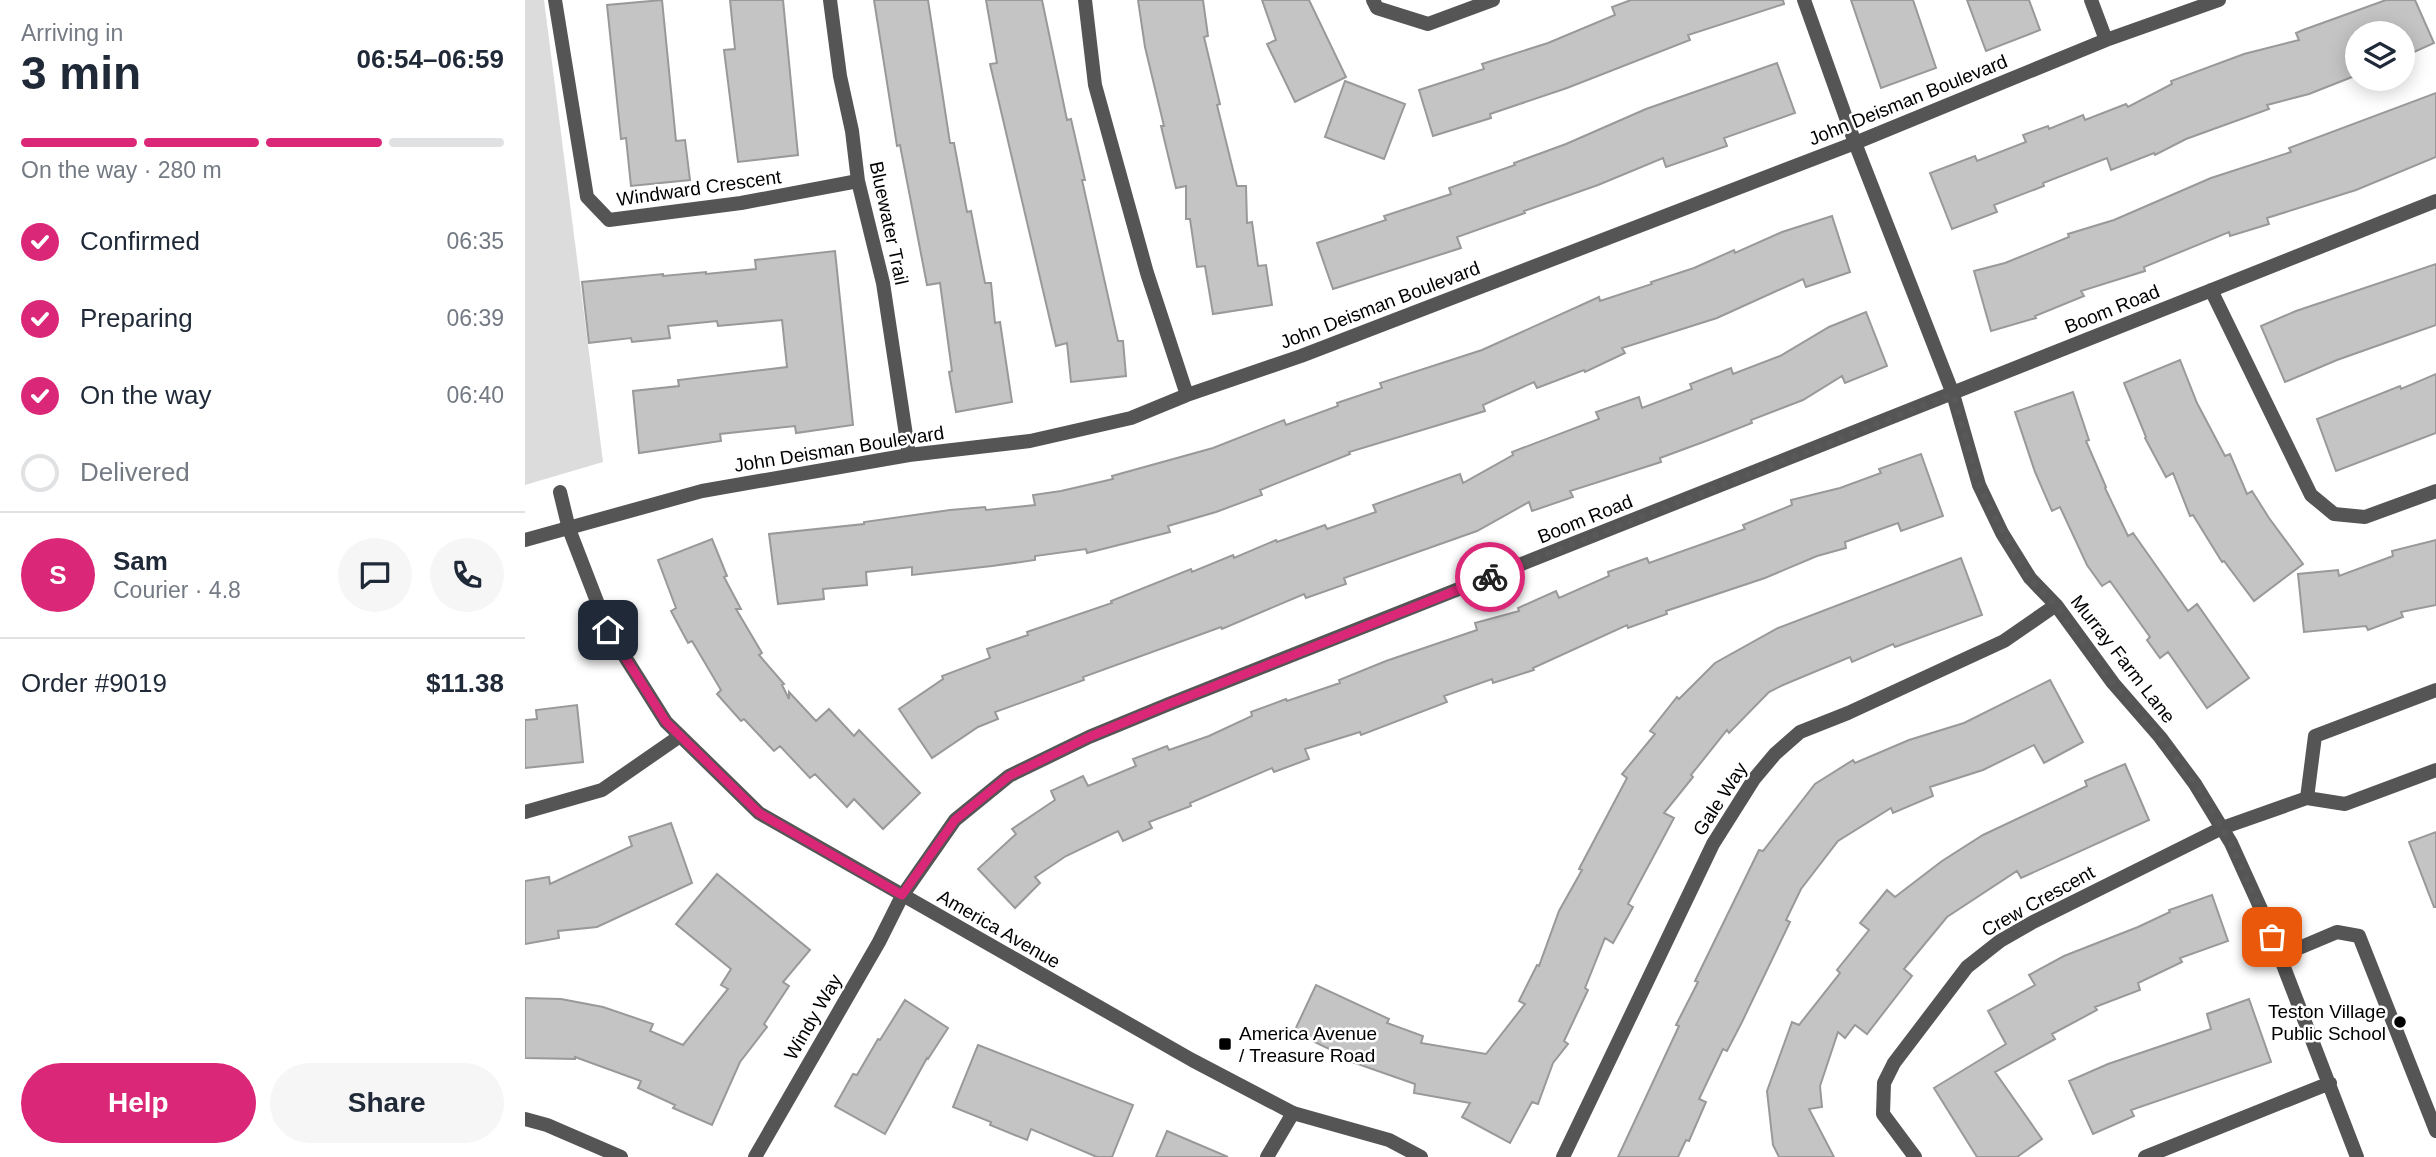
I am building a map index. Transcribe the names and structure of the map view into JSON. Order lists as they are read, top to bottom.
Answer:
{
  "streets": {
    "street": [
      "John Deisman Boulevard",
      "Windward Crescent",
      "Bluewater Trail",
      "Boom Road",
      "Murray Farm Lane",
      "Gale Way",
      "Crew Crescent",
      "America Avenue",
      "Windy Way"
    ]
  },
  "crossings": [
    ["John Deisman Boulevard", "Bluewater Trail"],
    ["John Deisman Boulevard", "Murray Farm Lane"],
    ["John Deisman Boulevard", "America Avenue"],
    ["Windward Crescent", "Bluewater Trail"],
    ["Boom Road", "Murray Farm Lane"],
    ["Boom Road", "America Avenue"],
    ["Boom Road", "Windy Way"],
    ["Murray Farm Lane", "Gale Way"],
    ["Murray Farm Lane", "Crew Crescent"],
    ["America Avenue", "Windy Way"]
  ],
  "places": {
    "other": ["Teston Village Public School"],
    "transit": ["America Avenue / Treasure Road"]
  },
  "page": {
    "heading": ["3 min", "Arriving in", "06:54–06:59"],
    "panel": [
      "Sam",
      "Courier · 4.8",
      "Order #9019",
      "$11.38"
    ],
    "bar": "On the way · 280 m",
    "list": [
      ["Confirmed", "06:35"],
      ["Preparing", "06:39"],
      ["On the way", "06:40"],
      "Delivered"
    ],
    "round": "S",
    "buttons": ["Help", "Share"]
  }
}
